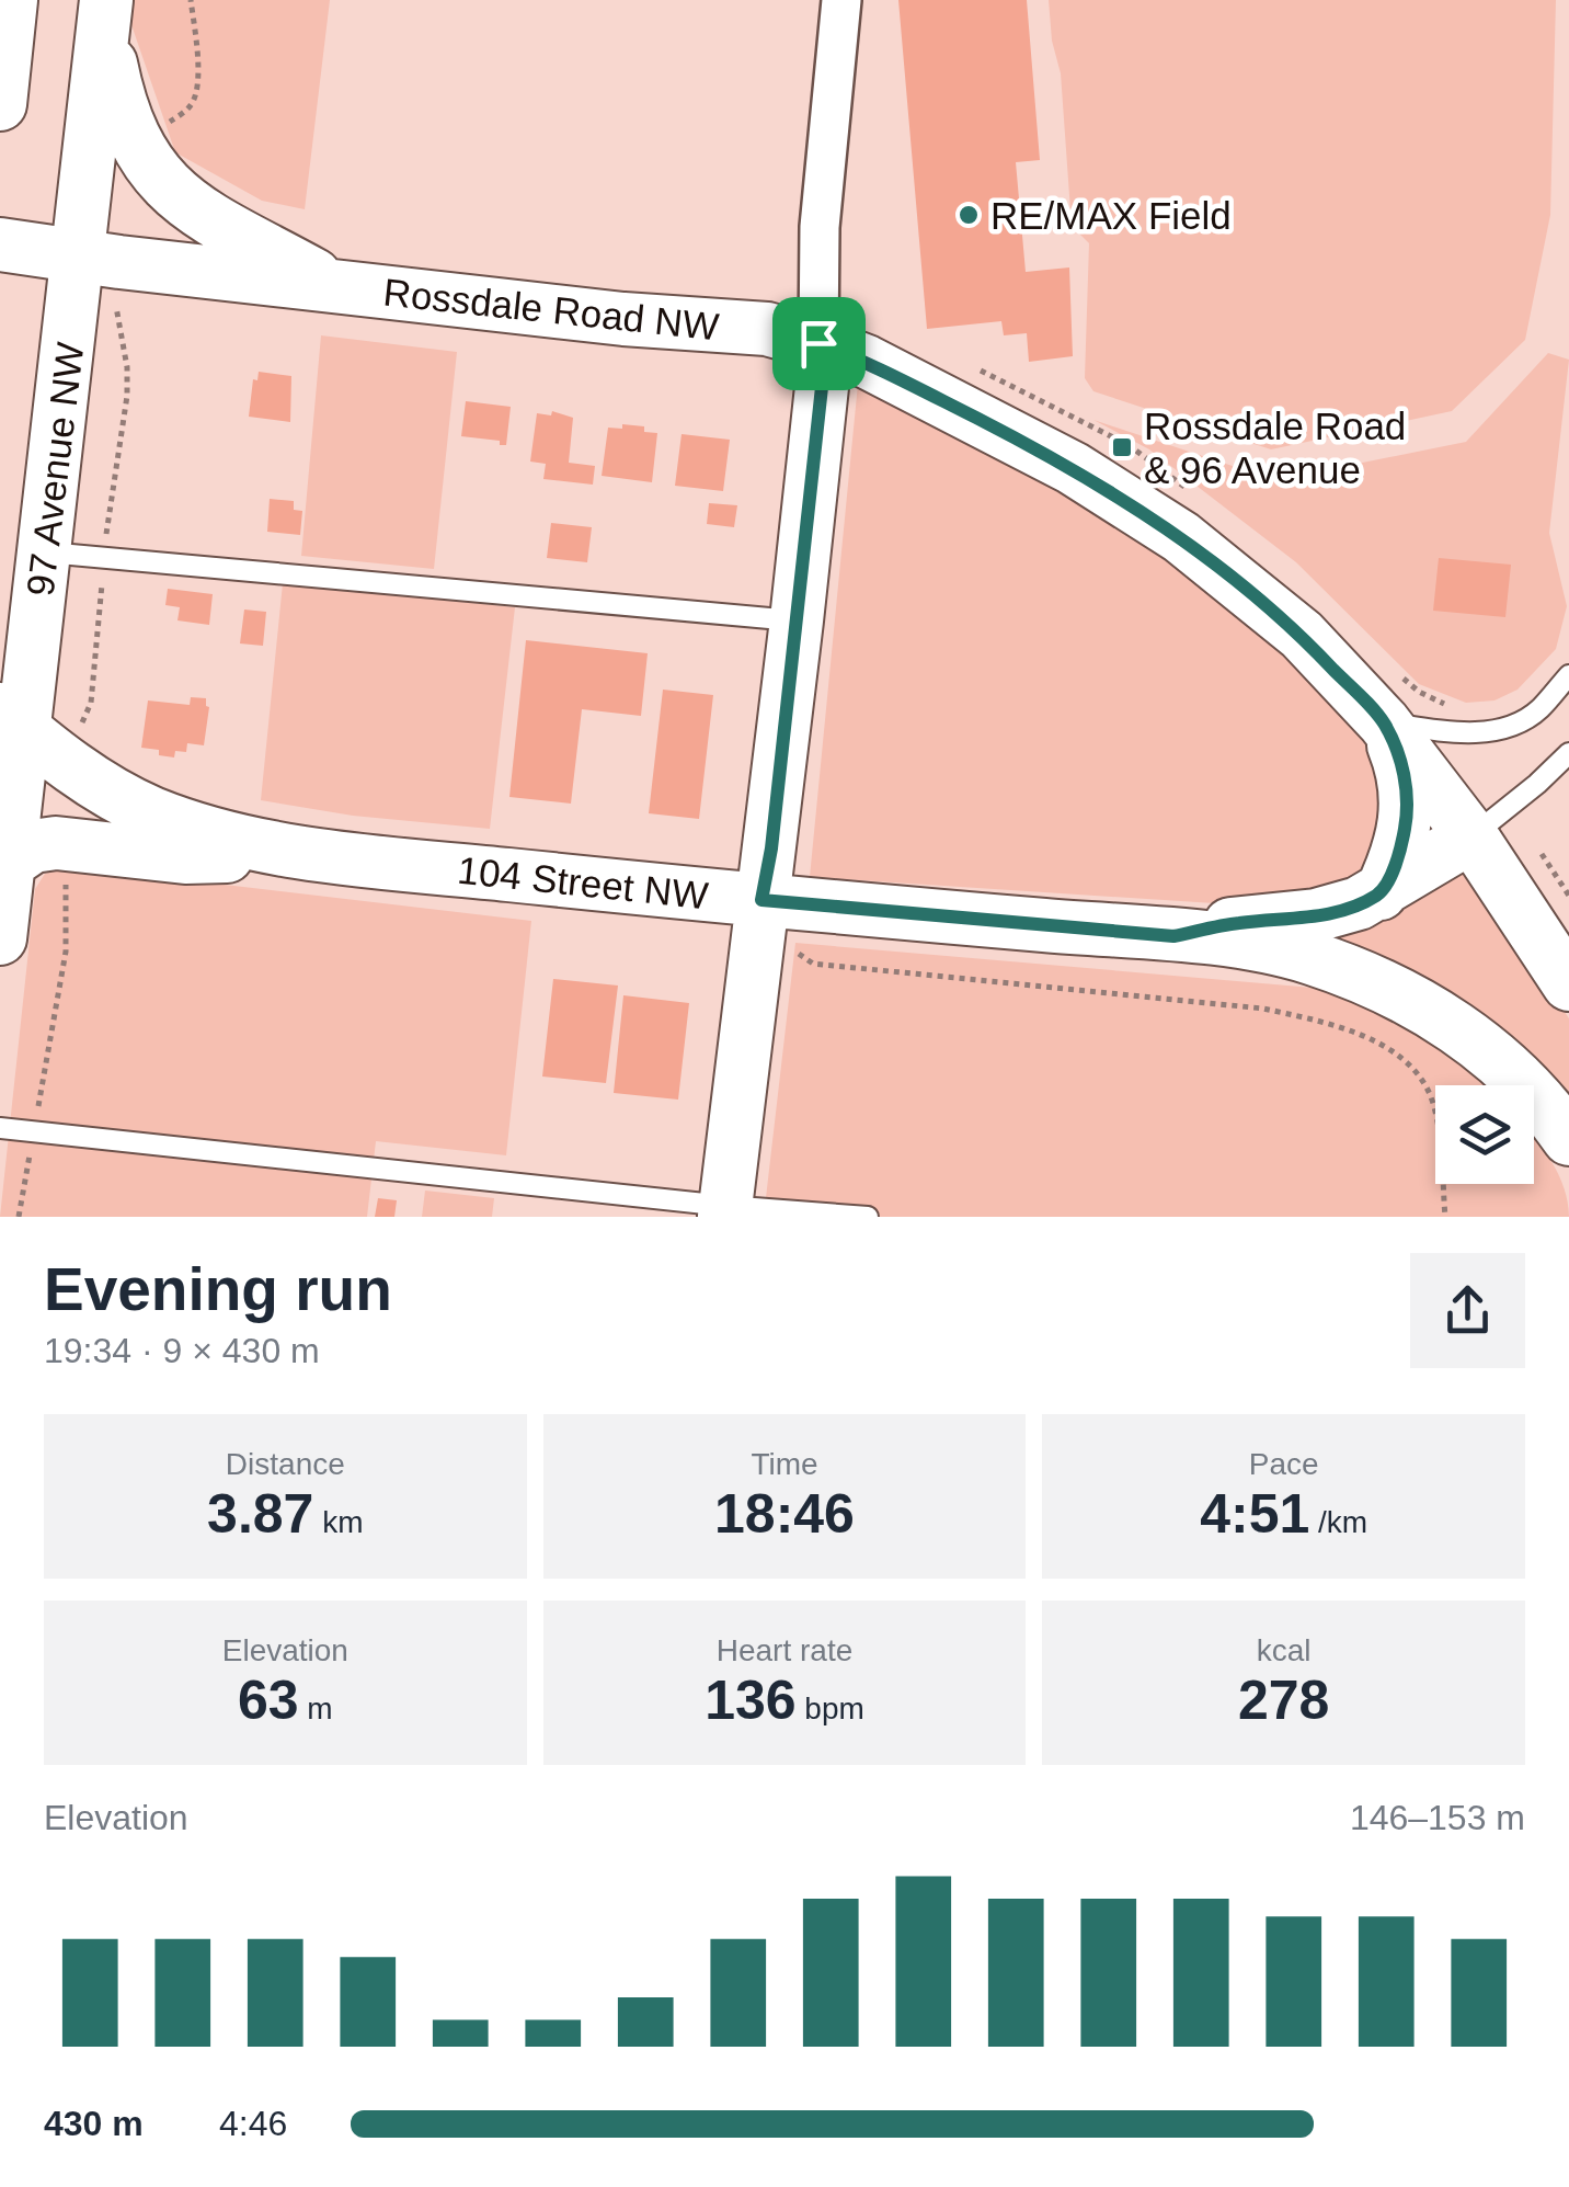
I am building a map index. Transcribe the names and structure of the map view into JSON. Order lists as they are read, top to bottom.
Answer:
{
  "streets": {
    "main road": ["Rossdale Road NW", "97 Avenue NW", "104 Street NW"]
  },
  "crossings": [
    ["Rossdale Road NW", "97 Avenue NW"],
    ["97 Avenue NW", "104 Street NW"]
  ],
  "places": {
    "other": ["RE/MAX Field"],
    "transit": ["Rossdale Road & 96 Avenue"]
  },
  "page": {
    "heading": ["Evening run", "19:34 · 9 × 430 m"],
    "stats": [
      ["Distance", "3.87 km"],
      ["Time", "18:46"],
      ["Pace", "4:51 /km"],
      ["Elevation", "63 m"],
      ["Heart rate", "136 bpm"],
      ["kcal", "278"]
    ],
    "chart": ["Elevation", "146–153 m"],
    "list": [
      {
        "name": "430 m",
        "note": "4:46"
      }
    ]
  }
}
